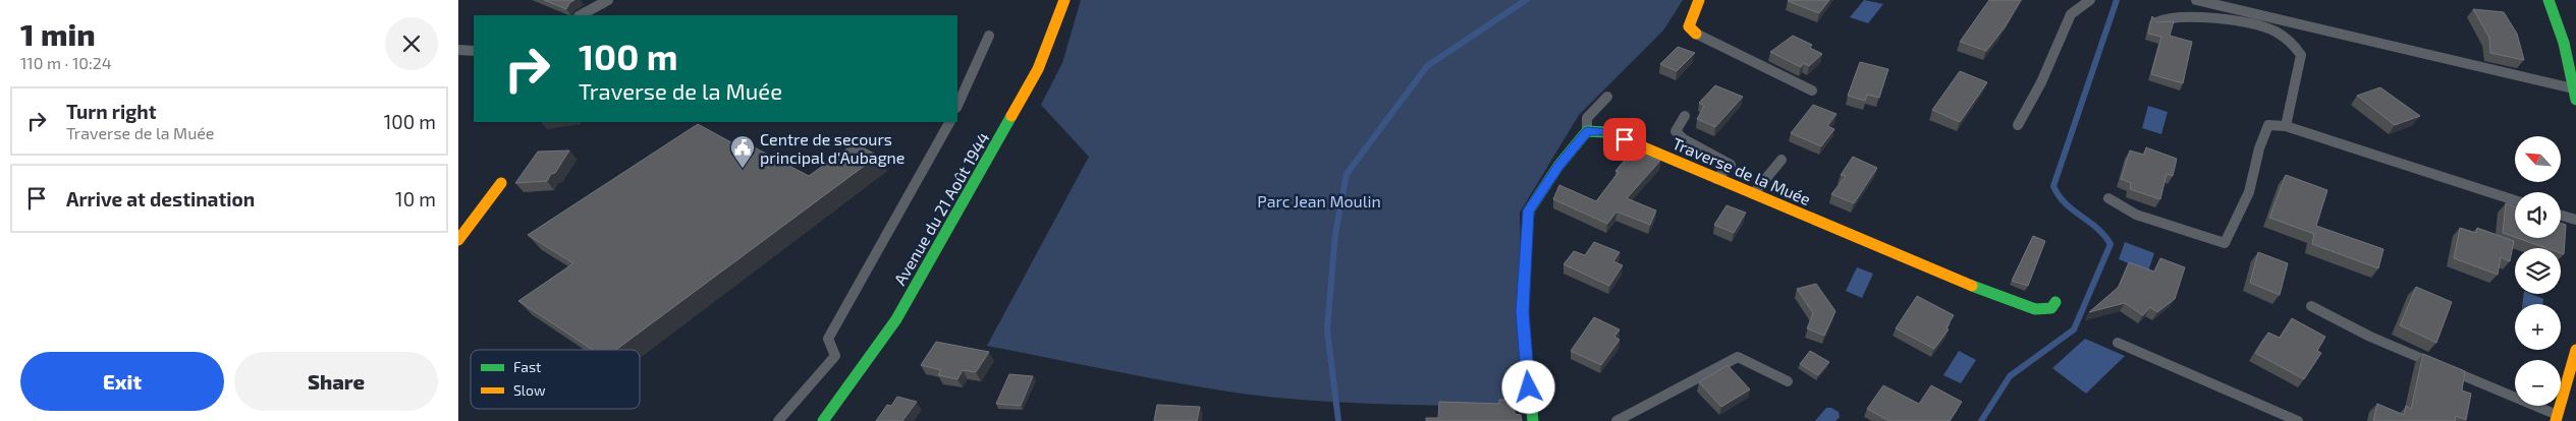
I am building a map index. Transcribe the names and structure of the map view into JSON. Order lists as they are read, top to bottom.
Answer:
{
  "streets": {
    "street": ["Traverse de la Muée", "Avenue du 21 Août 1944"]
  },
  "parks": ["Parc Jean Moulin"],
  "places": {
    "public building": ["Centre de secours principal d'Aubagne"]
  },
  "legend": ["Fast", "Slow"],
  "north": "top left",
  "page": {
    "heading": ["1 min", "110 m · 10:24"],
    "turn": ["100 m", "Traverse de la Muée"],
    "list": [
      {
        "name": "Turn right",
        "note": "Traverse de la Muée",
        "value": "100 m"
      },
      {
        "name": "Arrive at destination",
        "value": "10 m"
      }
    ],
    "map_buttons": ["+", "−"],
    "buttons": ["Exit", "Share"]
  }
}
